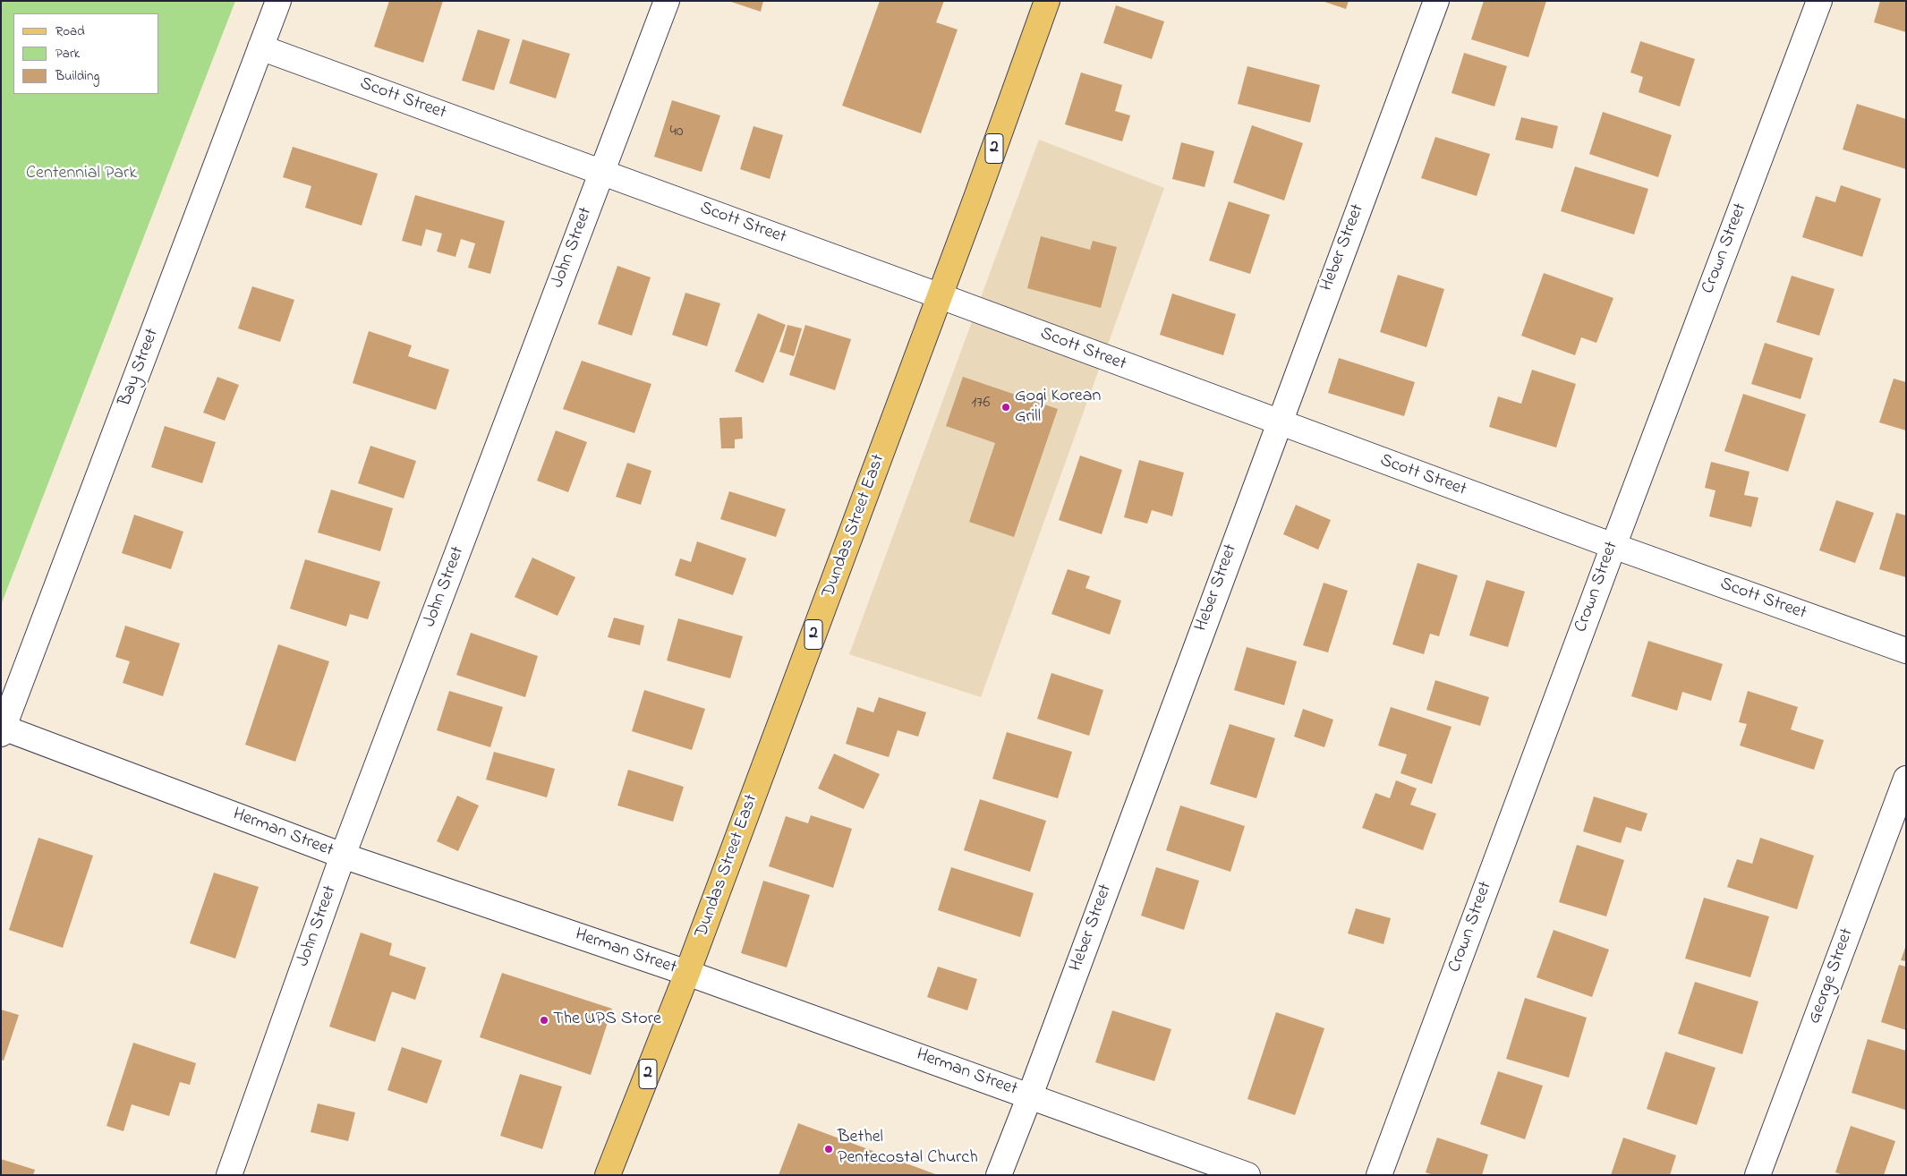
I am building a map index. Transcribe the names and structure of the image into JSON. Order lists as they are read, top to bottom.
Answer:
{
  "streets": {
    "main road": ["2", "Dundas Street East"],
    "street": [
      "Scott Street",
      "John Street",
      "Heber Street",
      "Crown Street",
      "Bay Street",
      "Herman Street",
      "George Street"
    ]
  },
  "crossings": [
    ["Scott Street", "John Street"],
    ["Scott Street", "Heber Street"],
    ["Scott Street", "Crown Street"],
    ["Scott Street", "Bay Street"],
    ["Scott Street", "Dundas Street East"],
    ["John Street", "Herman Street"],
    ["Heber Street", "Herman Street"],
    ["Bay Street", "Herman Street"],
    ["Dundas Street East", "Herman Street"]
  ],
  "parks": ["Centennial Park"],
  "places": ["Gogi Korean Grill", "The UPS Store", "Bethel Pentecostal Church"],
  "house_numbers": ["40", "176"],
  "legend": ["Road", "Park", "Building"]
}
